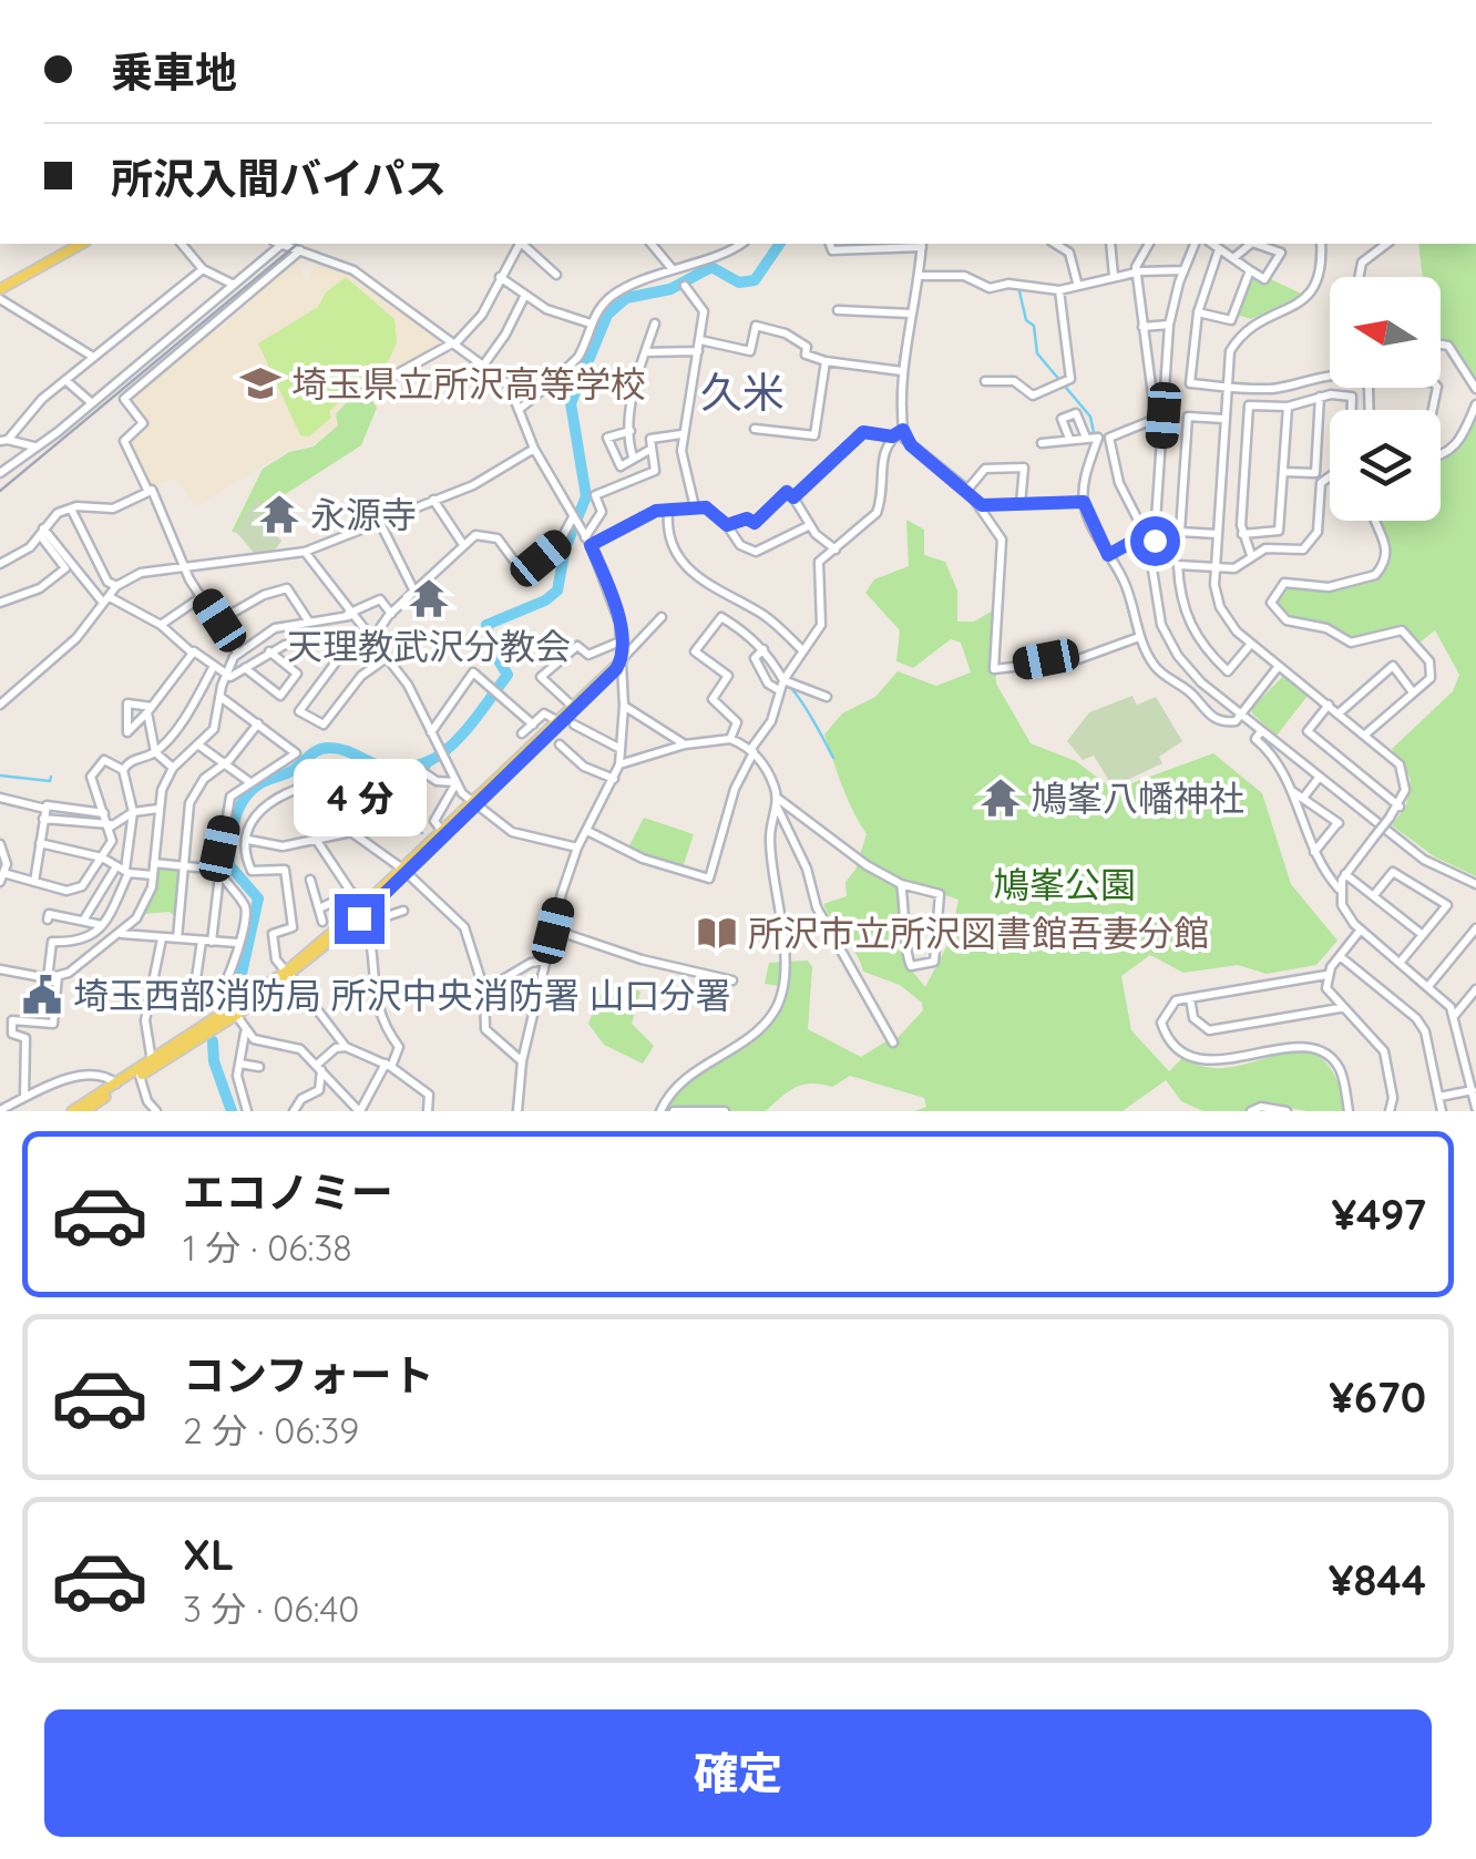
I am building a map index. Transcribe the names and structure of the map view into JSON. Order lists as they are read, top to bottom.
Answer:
{
  "districts": ["久米"],
  "parks": ["鳩峯公園"],
  "places": {
    "school or university": ["埼玉県立所沢高等学校"],
    "temple": ["永源寺", "天理教武沢分教会", "鳩峯八幡神社"],
    "library": ["所沢市立所沢図書館吾妻分館"],
    "public building": ["埼玉西部消防局 所沢中央消防署 山口分署"]
  },
  "north": "left",
  "page": {
    "banner": ["乗車地", "所沢入間バイパス"],
    "bubble": "4 分",
    "list": [
      {
        "name": "エコノミー",
        "note": "1 分 · 06:38",
        "value": "¥497"
      },
      {
        "name": "コンフォート",
        "note": "2 分 · 06:39",
        "value": "¥670"
      },
      {
        "name": "XL",
        "note": "3 分 · 06:40",
        "value": "¥844"
      }
    ],
    "buttons": "確定"
  }
}
